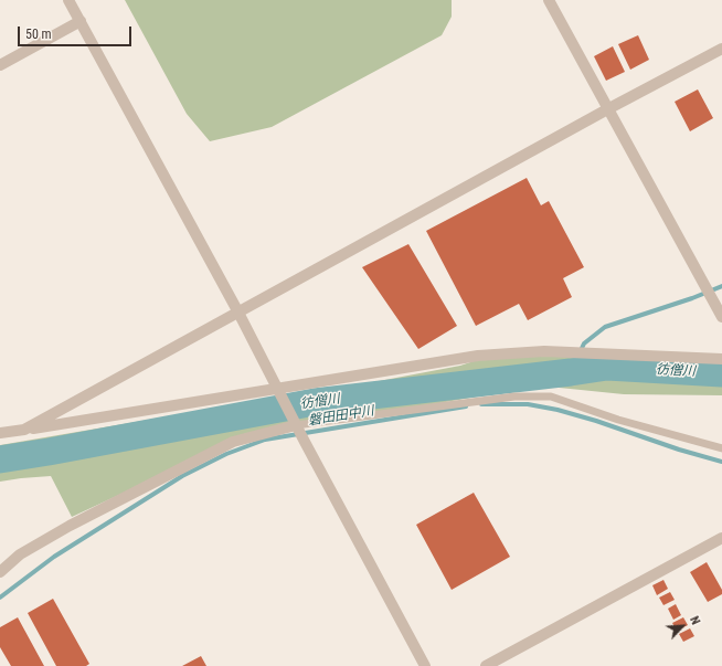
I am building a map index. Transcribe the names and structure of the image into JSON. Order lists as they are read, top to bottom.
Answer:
{
  "water": ["彷僧川", "磐田田中川"],
  "scale_bar": "50 m",
  "north": "top right"
}
